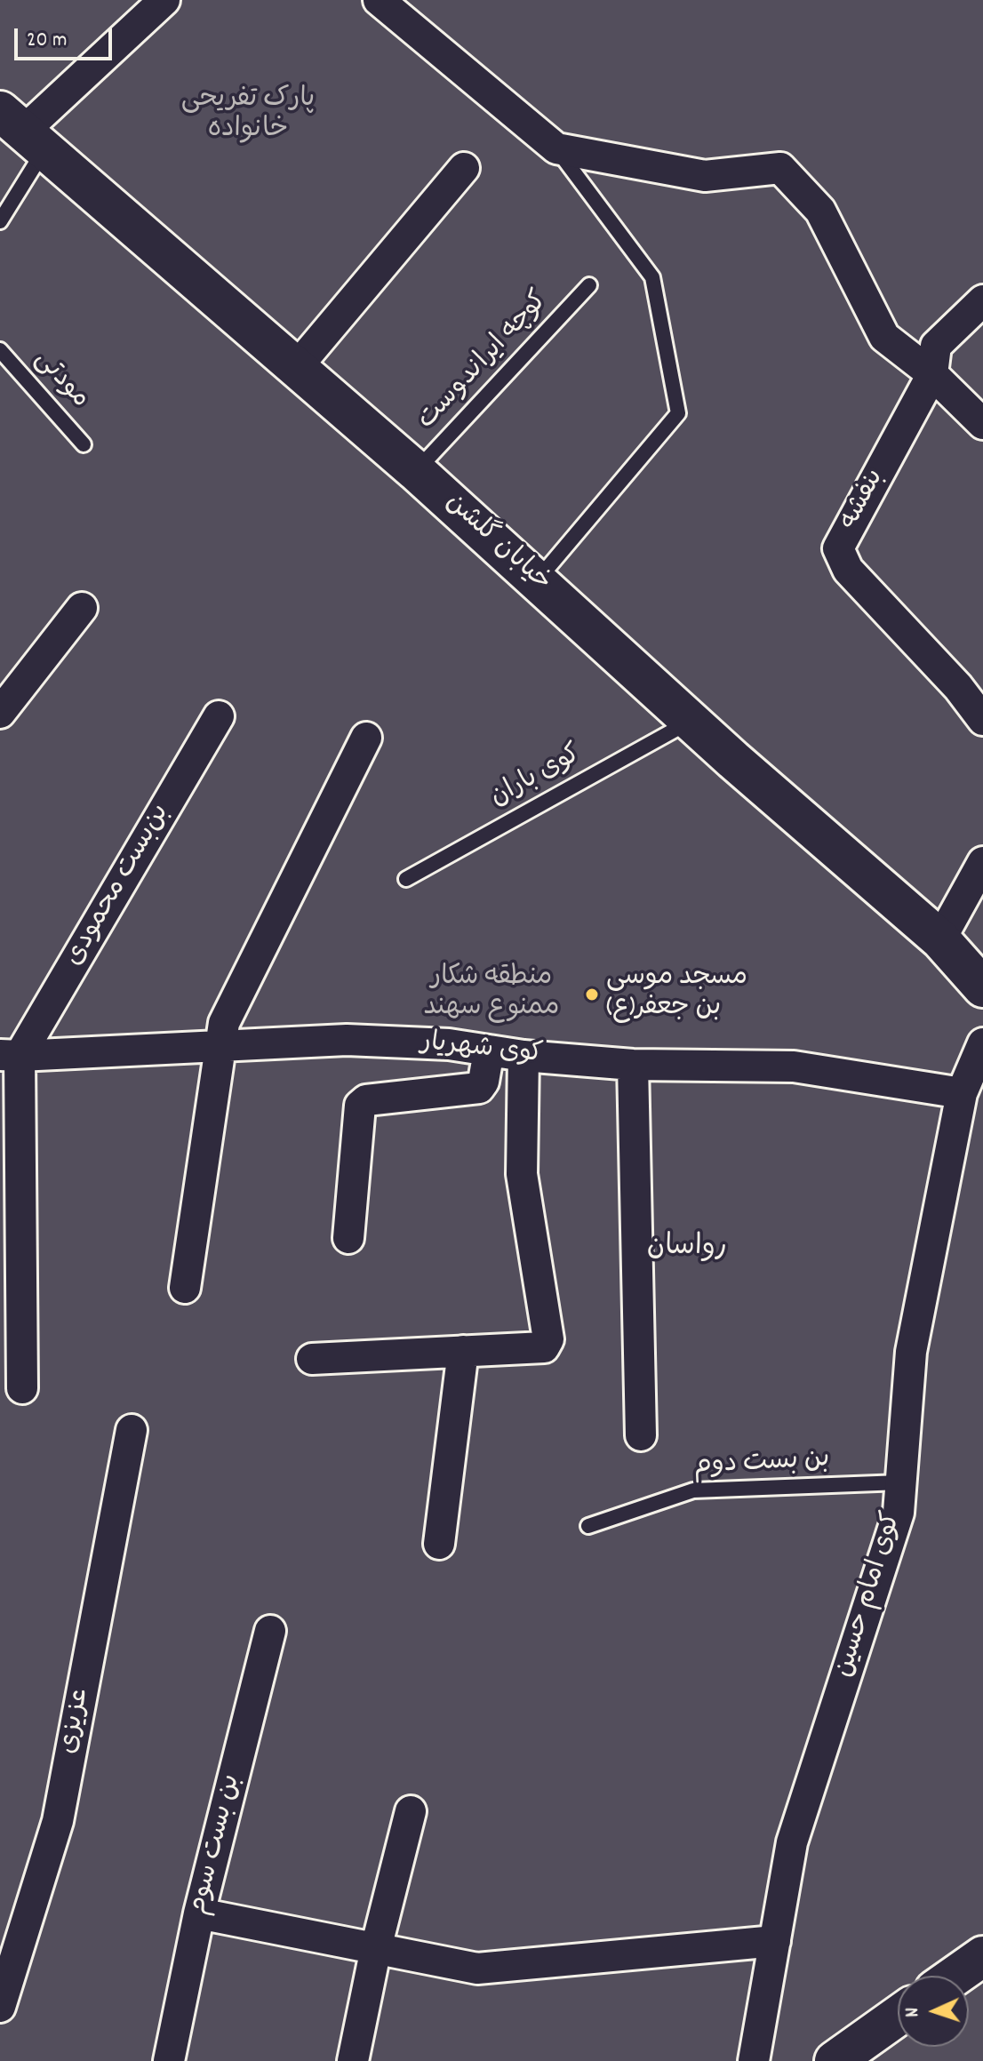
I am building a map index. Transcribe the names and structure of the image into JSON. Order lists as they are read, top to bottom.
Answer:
{
  "streets": {
    "street": [
      "بنفشه",
      "خیابان گلشن",
      "بن‌بست محمودی",
      "کوی شهریار",
      "کوی امام حسین",
      "عزیزی",
      "بن بست سوم"
    ],
    "lane": [
      "کوچه ایراندوست",
      "مودتی",
      "کوی باران",
      "بن بست دوم"
    ]
  },
  "crossings": [
    ["کوچه ایراندوست", "خیابان گلشن"],
    ["خیابان گلشن", "کوی باران"],
    ["بن‌بست محمودی", "کوی شهریار"],
    ["کوی شهریار", "کوی امام حسین"],
    ["بن بست دوم", "کوی امام حسین"]
  ],
  "districts": ["رواسان"],
  "parks": ["پارک تفریحی خانواده", "منطقه شکار ممنوع سهند"],
  "places": ["مسجد موسی بن جعفر(ع)"],
  "scale_bar": "20 m",
  "north": "left"
}
